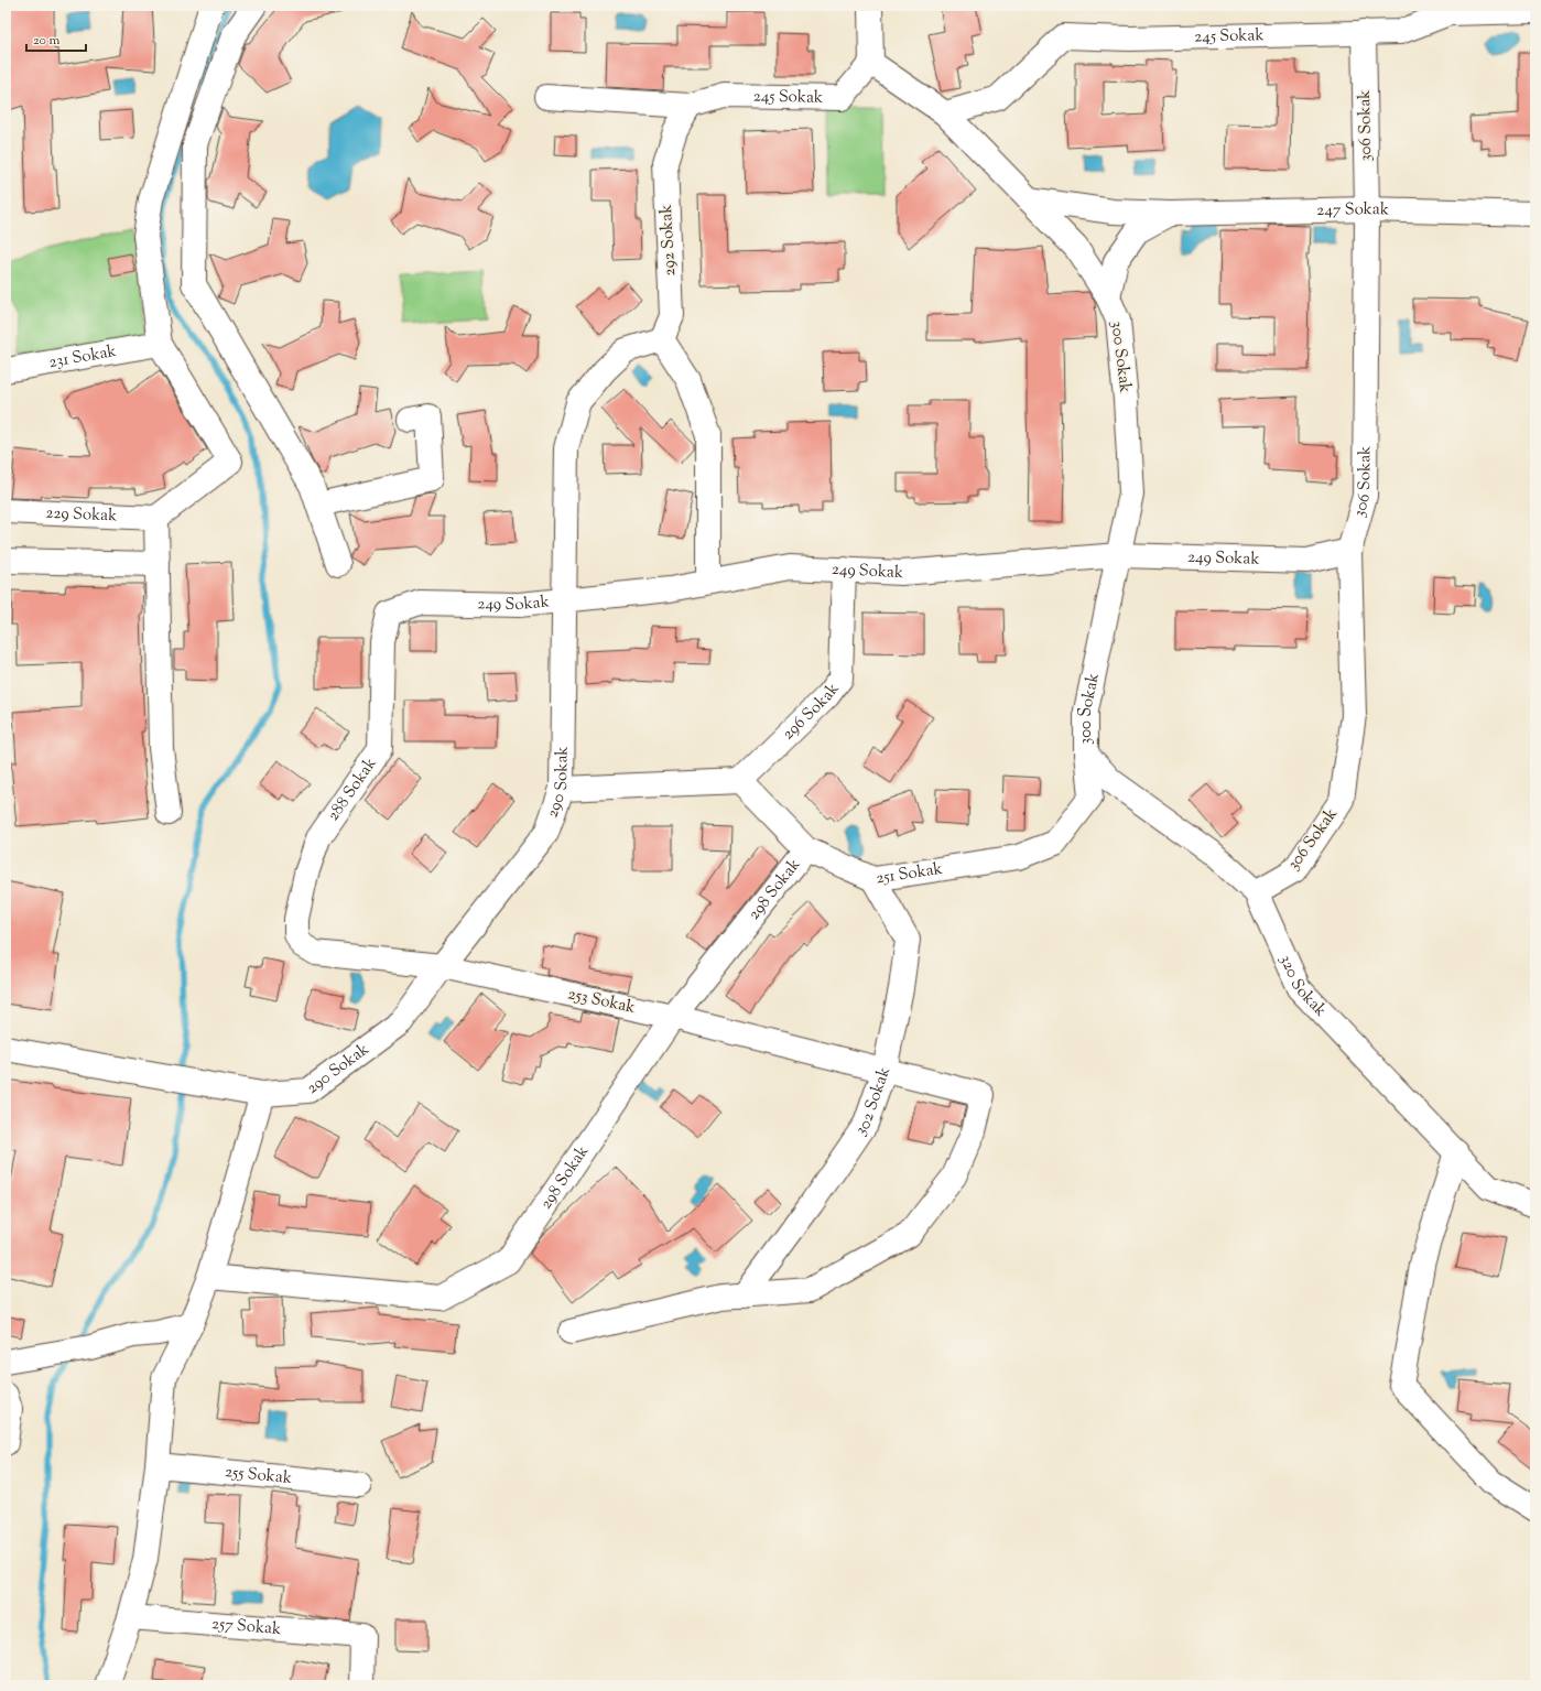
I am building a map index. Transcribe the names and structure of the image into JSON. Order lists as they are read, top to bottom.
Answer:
{
  "streets": {
    "street": [
      "245 Sokak",
      "306 Sokak",
      "247 Sokak",
      "292 Sokak",
      "231 Sokak",
      "300 Sokak",
      "229 Sokak",
      "249 Sokak",
      "296 Sokak",
      "290 Sokak",
      "288 Sokak",
      "251 Sokak",
      "298 Sokak",
      "320 Sokak",
      "253 Sokak",
      "302 Sokak",
      "255 Sokak",
      "257 Sokak"
    ]
  },
  "crossings": [
    ["245 Sokak", "306 Sokak"],
    ["245 Sokak", "292 Sokak"],
    ["245 Sokak", "300 Sokak"],
    ["306 Sokak", "247 Sokak"],
    ["306 Sokak", "249 Sokak"],
    ["306 Sokak", "320 Sokak"],
    ["247 Sokak", "300 Sokak"],
    ["292 Sokak", "290 Sokak"],
    ["300 Sokak", "249 Sokak"],
    ["300 Sokak", "251 Sokak"],
    ["300 Sokak", "320 Sokak"],
    ["249 Sokak", "296 Sokak"],
    ["249 Sokak", "290 Sokak"],
    ["249 Sokak", "288 Sokak"],
    ["296 Sokak", "251 Sokak"],
    ["290 Sokak", "253 Sokak"],
    ["288 Sokak", "253 Sokak"],
    ["251 Sokak", "298 Sokak"],
    ["251 Sokak", "320 Sokak"],
    ["251 Sokak", "302 Sokak"],
    ["298 Sokak", "253 Sokak"],
    ["253 Sokak", "302 Sokak"]
  ],
  "scale_bar": "20 m"
}
